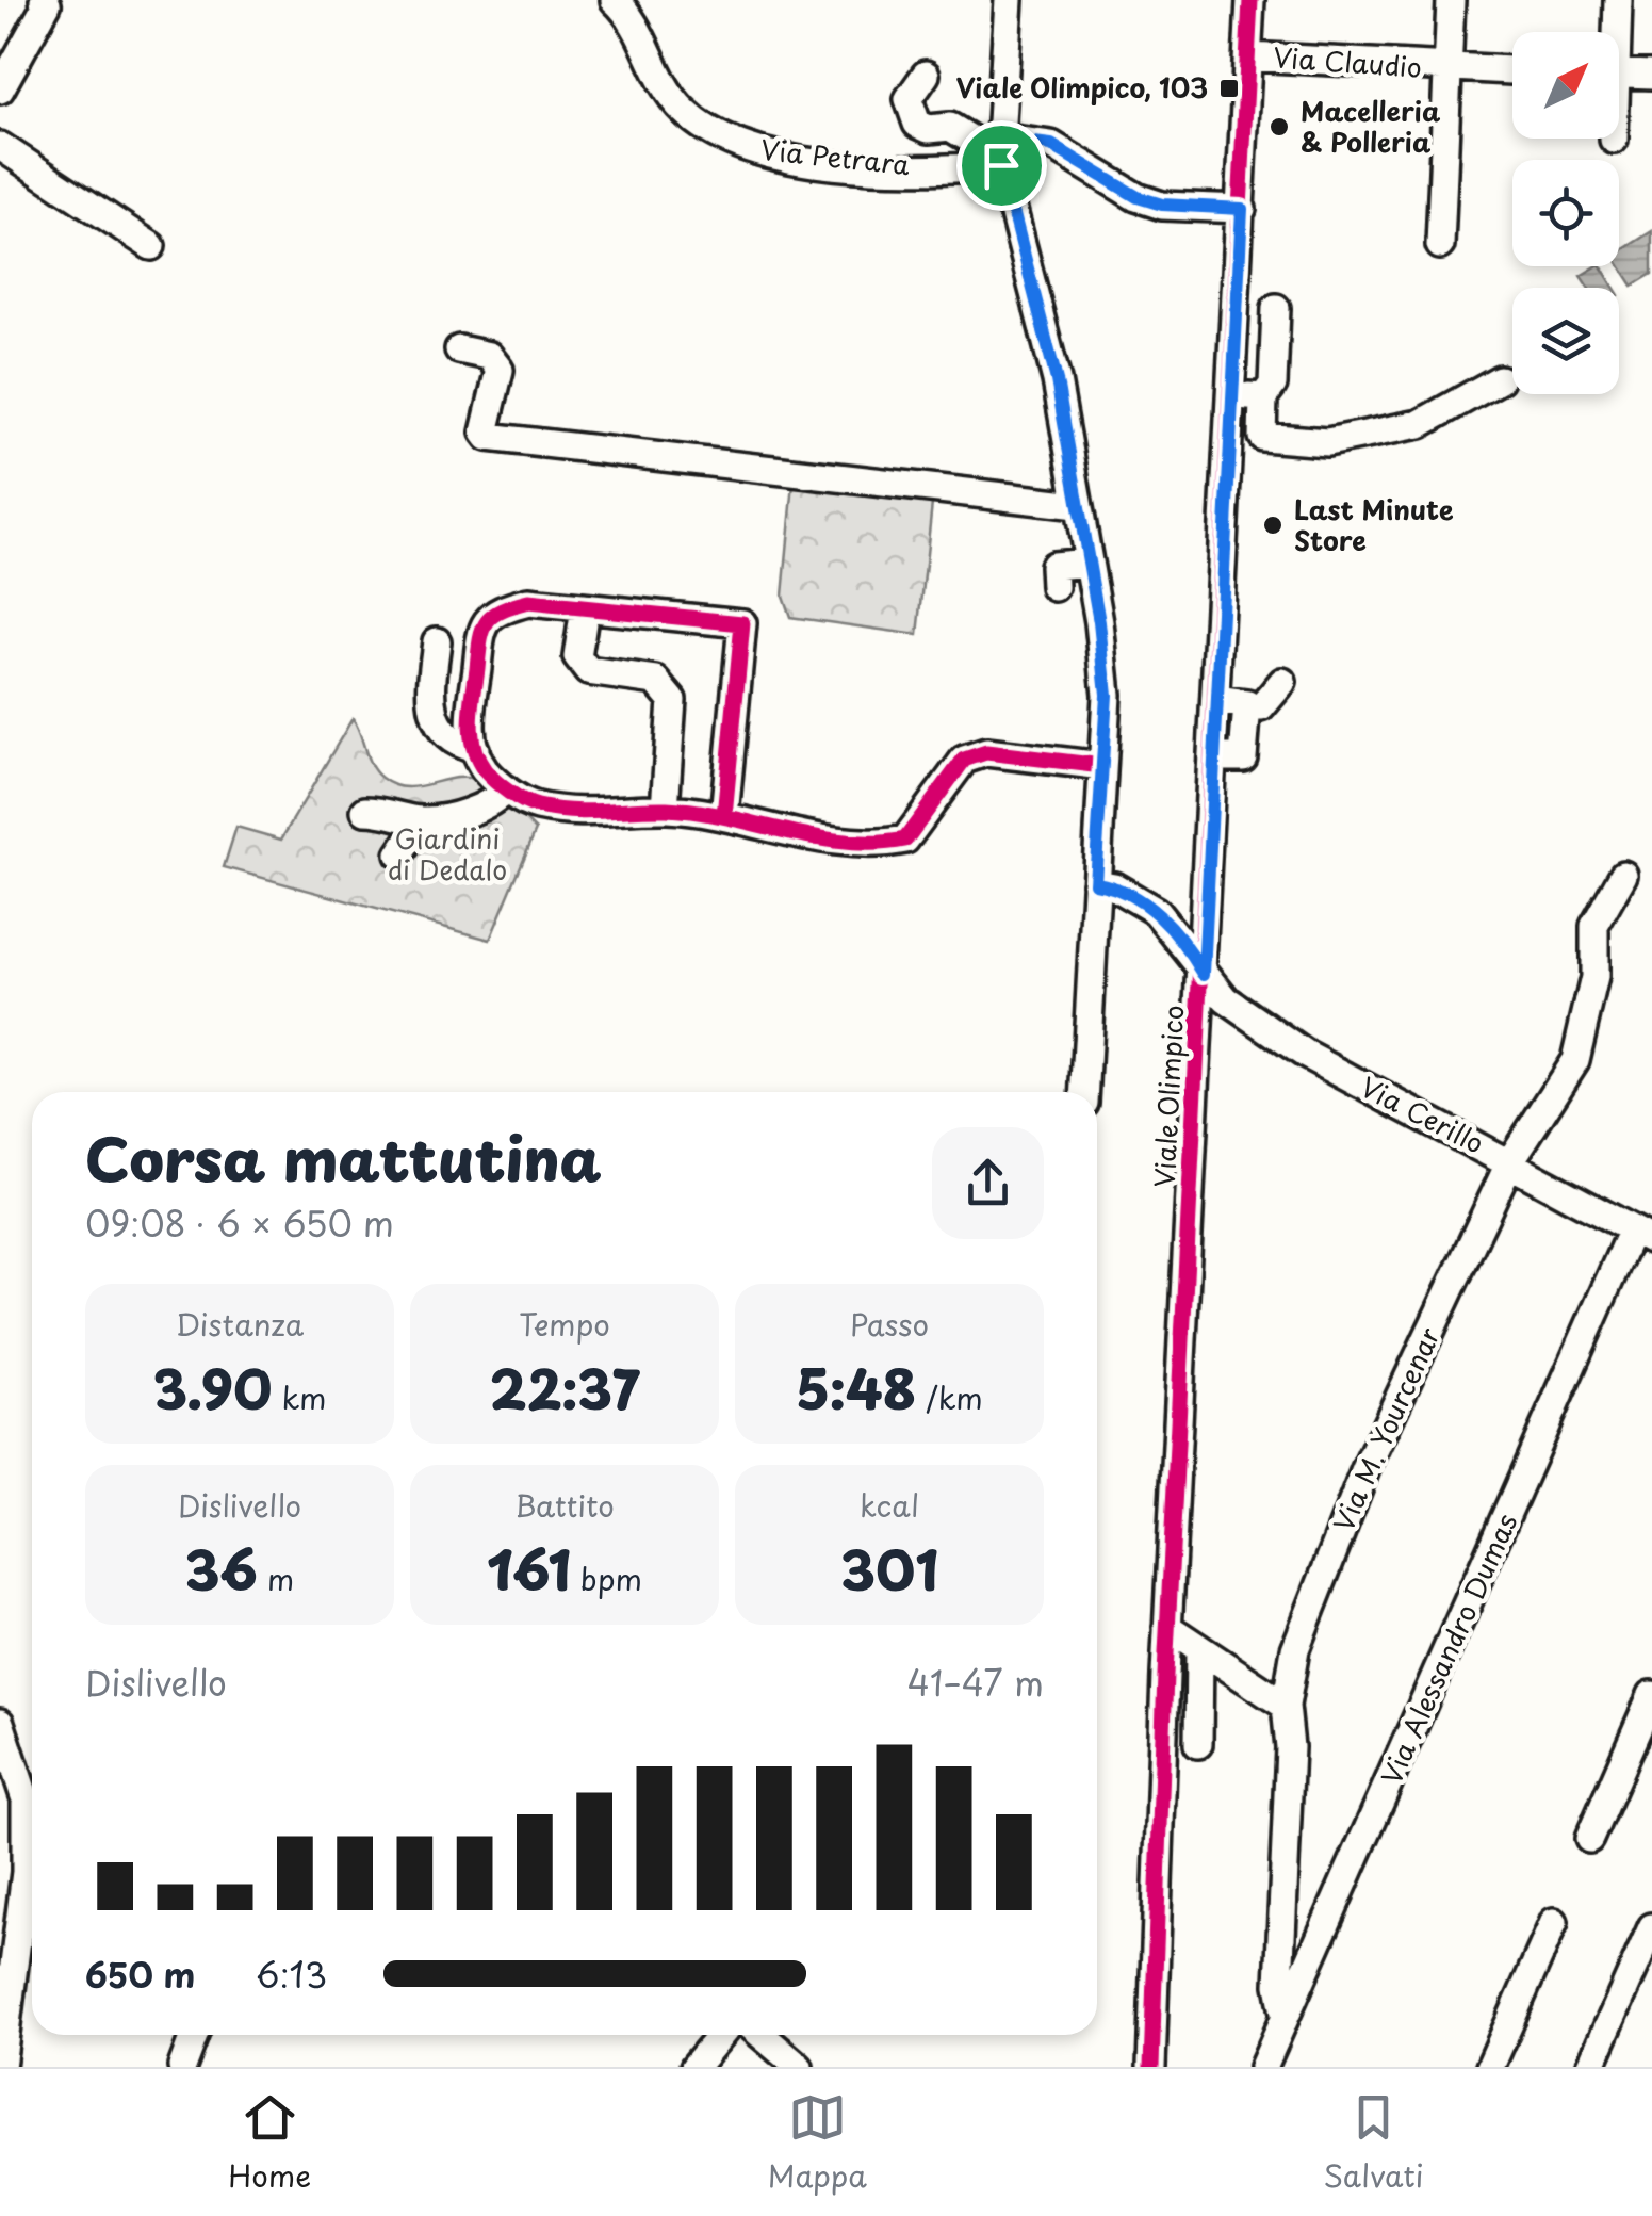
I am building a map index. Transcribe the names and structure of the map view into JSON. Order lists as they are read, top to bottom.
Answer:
{
  "streets": {
    "street": [
      "Via Claudio",
      "Via Petrara",
      "Viale Olimpico",
      "Via Cerillo",
      "Via M. Yourcenar",
      "Via Alessandro Dumas"
    ]
  },
  "crossings": [
    ["Via Claudio", "Viale Olimpico"],
    ["Viale Olimpico", "Via Cerillo"],
    ["Via Cerillo", "Via M. Yourcenar"],
    ["Via Cerillo", "Via Alessandro Dumas"],
    ["Via M. Yourcenar", "Via Alessandro Dumas"]
  ],
  "parks": ["Giardini di Dedalo"],
  "places": {
    "transit": ["Viale Olimpico, 103"],
    "other": ["Macelleria & Polleria", "Last Minute Store"]
  },
  "north": "top right",
  "page": {
    "heading": ["Corsa mattutina", "09:08 · 6 × 650 m"],
    "stats": [
      ["Distanza", "3.90 km"],
      ["Tempo", "22:37"],
      ["Passo", "5:48 /km"],
      ["Dislivello", "36 m"],
      ["Battito", "161 bpm"],
      ["kcal", "301"]
    ],
    "chart": ["Dislivello", "41–47 m"],
    "list": [
      {
        "name": "650 m",
        "note": "6:13"
      }
    ],
    "tabs": ["Home", "Mappa", "Salvati"]
  }
}
